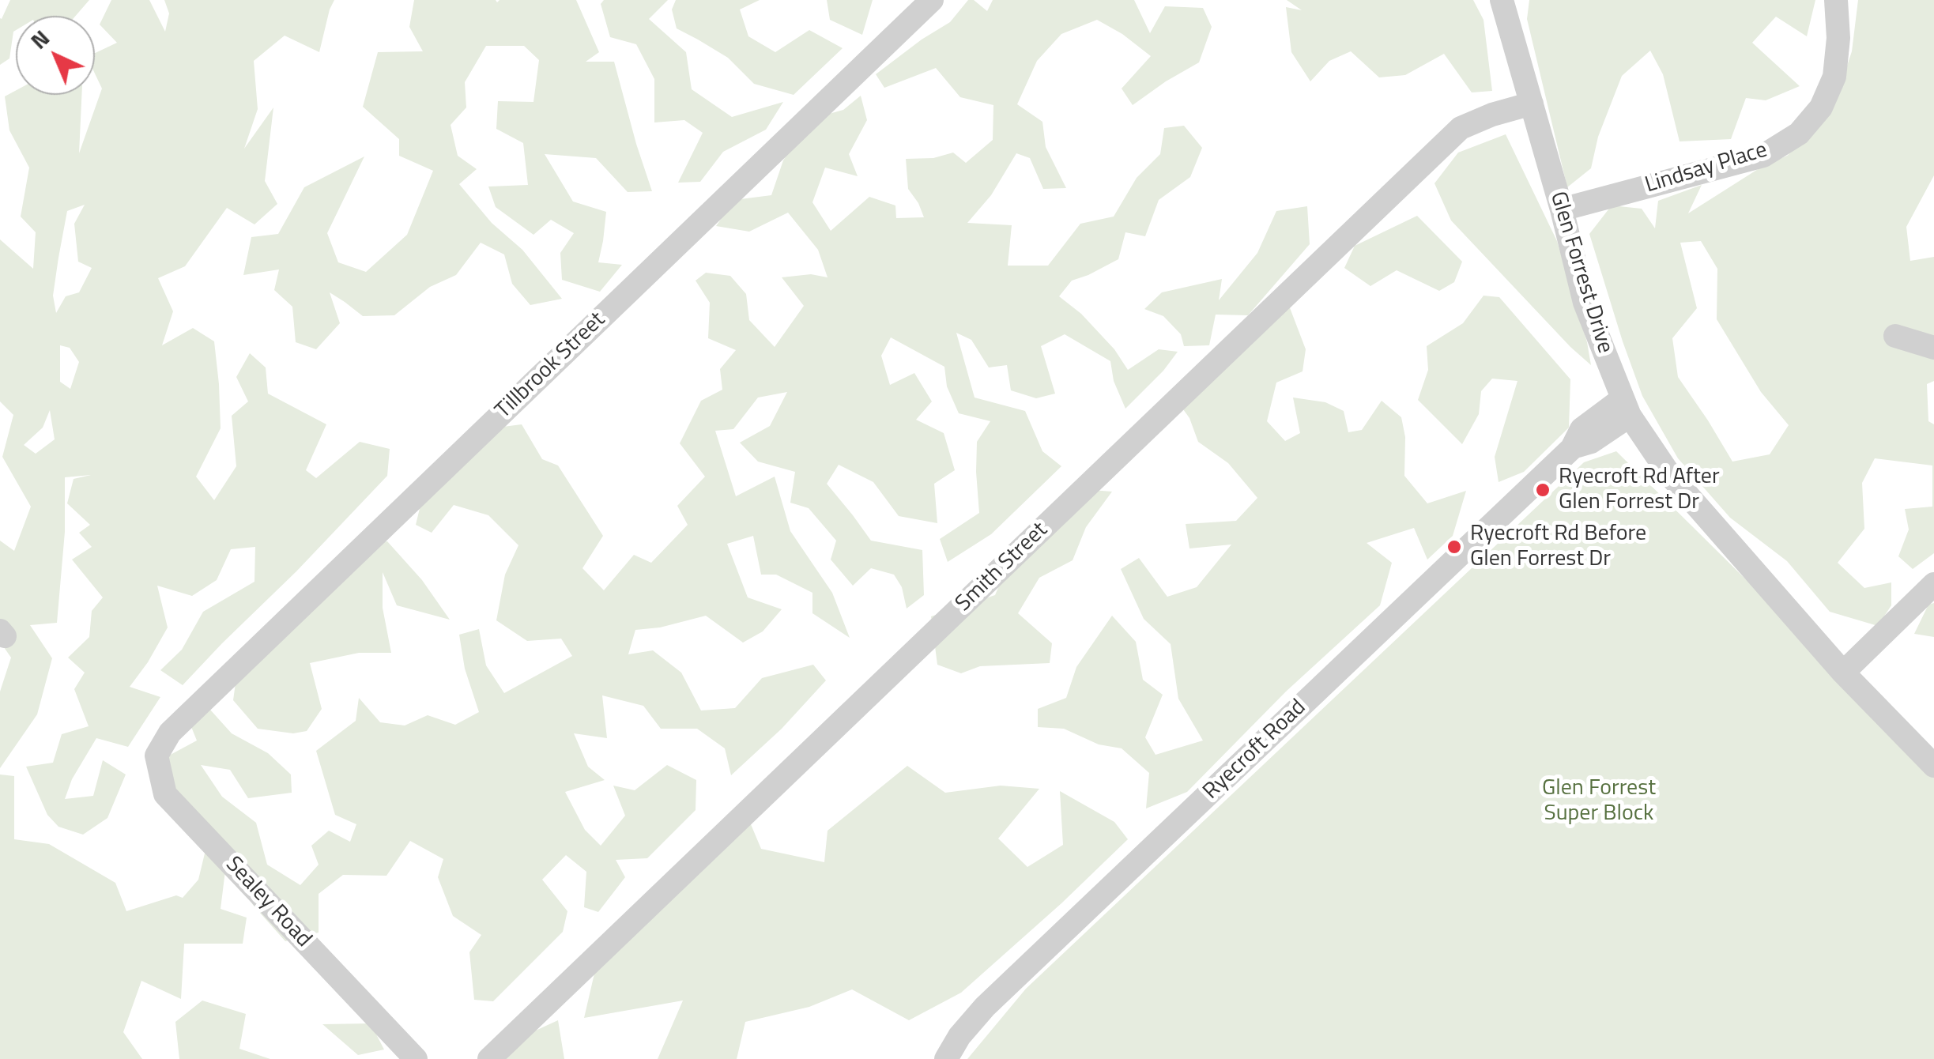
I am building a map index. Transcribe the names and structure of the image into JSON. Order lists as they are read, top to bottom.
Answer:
{
  "streets": {
    "street": [
      "Lindsay Place",
      "Glen Forrest Drive",
      "Tillbrook Street",
      "Smith Street",
      "Ryecroft Road",
      "Sealey Road"
    ]
  },
  "crossings": [
    ["Lindsay Place", "Glen Forrest Drive"],
    ["Glen Forrest Drive", "Smith Street"],
    ["Glen Forrest Drive", "Ryecroft Road"],
    ["Tillbrook Street", "Sealey Road"]
  ],
  "parks": ["Glen Forrest Super Block"],
  "places": ["Ryecroft Rd After Glen Forrest Dr", "Ryecroft Rd Before Glen Forrest Dr"],
  "north": "top left"
}
